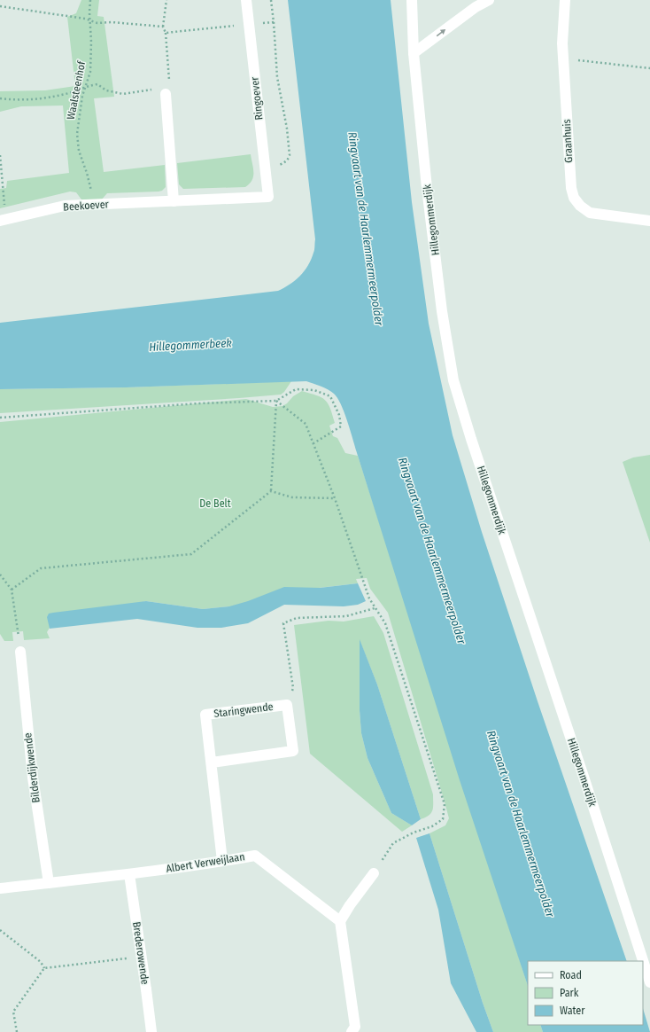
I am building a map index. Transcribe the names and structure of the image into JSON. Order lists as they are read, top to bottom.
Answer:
{
  "streets": {
    "street": [
      "Ringoever",
      "Graanhuis",
      "Beekoever",
      "Hillegommerdijk",
      "Staringwende",
      "Bilderdijkwende",
      "Albert Verweijlaan",
      "Brederowende"
    ],
    "path": ["Waalsteenhof"]
  },
  "crossings": [
    ["Waalsteenhof", "Beekoever"],
    ["Ringoever", "Beekoever"],
    ["Staringwende", "Albert Verweijlaan"],
    ["Bilderdijkwende", "Albert Verweijlaan"],
    ["Albert Verweijlaan", "Brederowende"]
  ],
  "water": ["Ringvaart van de Haarlemmermeerpolder", "Hillegommerbeek"],
  "parks": ["De Belt"],
  "legend": ["Road", "Park", "Water"]
}
